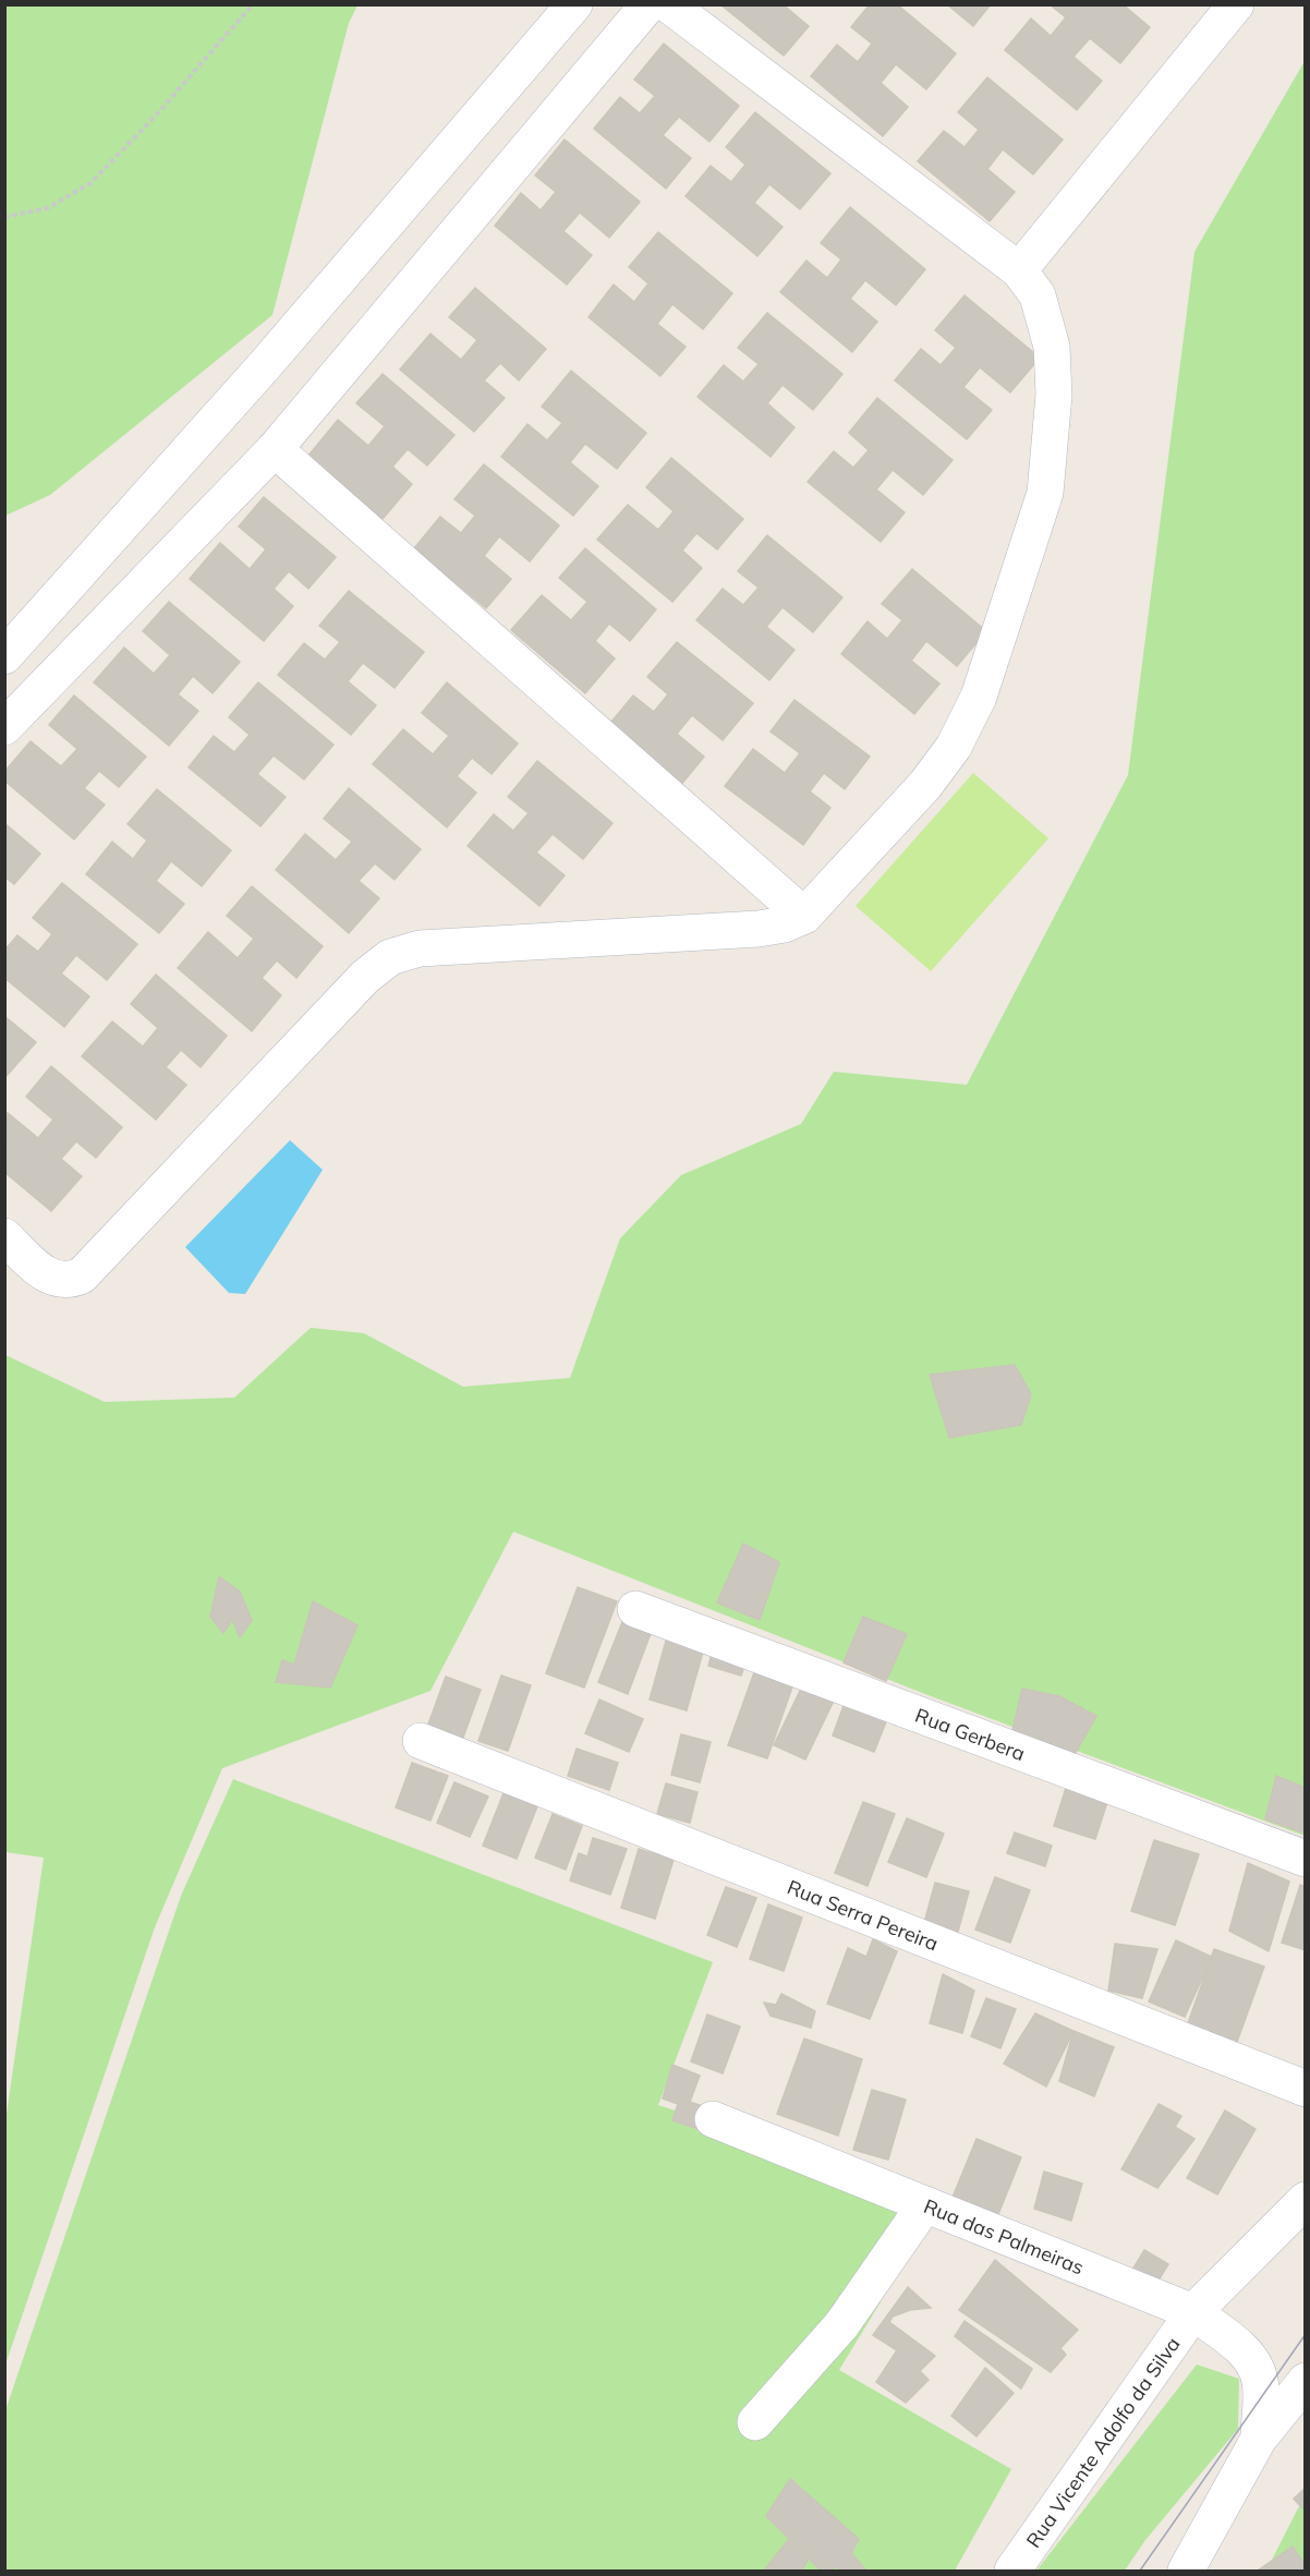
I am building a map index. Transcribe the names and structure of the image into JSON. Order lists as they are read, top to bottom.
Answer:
{
  "streets": {
    "street": [
      "Rua Gerbera",
      "Rua Serra Pereira",
      "Rua das Palmeiras",
      "Rua Vicente Adolfo da Silva"
    ]
  },
  "crossings": [
    ["Rua das Palmeiras", "Rua Vicente Adolfo da Silva"]
  ]
}
